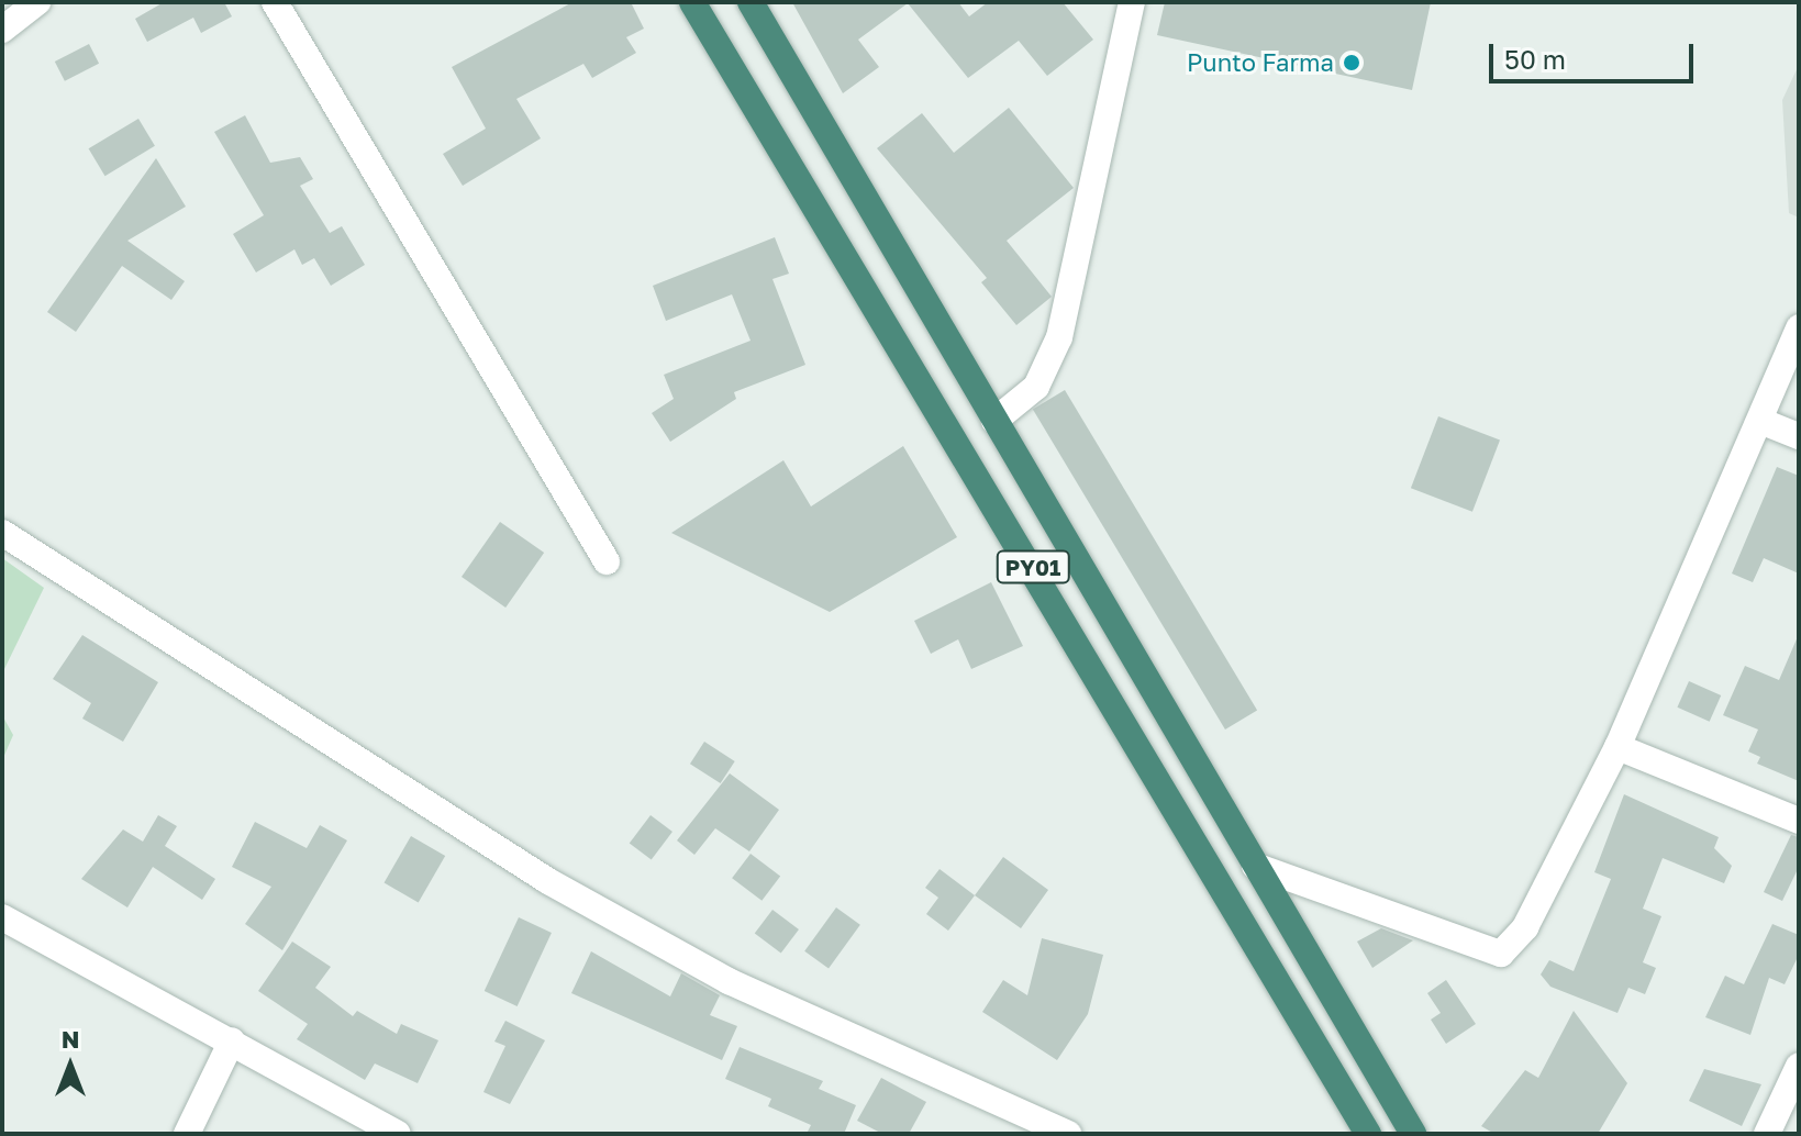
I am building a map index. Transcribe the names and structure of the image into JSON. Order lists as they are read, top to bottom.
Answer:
{
  "streets": {
    "highway": ["PY01"]
  },
  "places": ["Punto Farma"],
  "scale_bar": "50 m",
  "north": "top"
}
